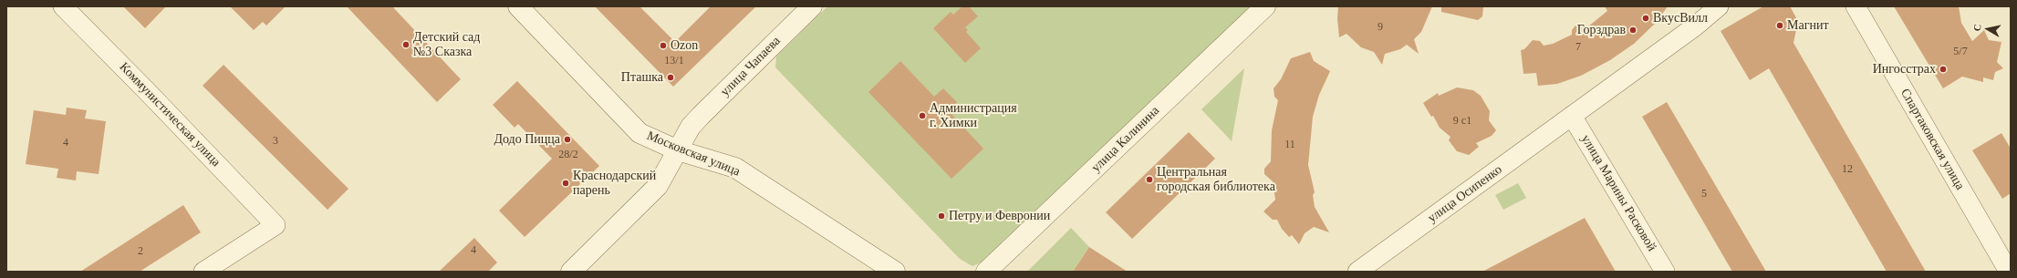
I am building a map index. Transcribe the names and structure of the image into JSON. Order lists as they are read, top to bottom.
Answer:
{
  "streets": {
    "street": [
      "улица Чапаева",
      "Коммунистическая улица",
      "улица Калинина",
      "Спартаковская улица",
      "Московская улица",
      "улица Марины Расковой",
      "улица Осипенко"
    ]
  },
  "crossings": [
    ["улица Чапаева", "Московская улица"],
    ["улица Марины Расковой", "улица Осипенко"]
  ],
  "places": [
    "ВкусВилл",
    "Магнит",
    "Горздрав",
    "Детский сад №3 Сказка",
    "Ozon",
    "Ингосстрах",
    "Пташка",
    "Администрация г. Химки",
    "Додо Пицца",
    "Центральная городская библиотека",
    "Краснодарский парень",
    "Петру и Февронии"
  ],
  "house_numbers": [
    "9",
    "7",
    "5/7",
    "13/1",
    "9 с1",
    "3",
    "4",
    "11",
    "28/2",
    "12",
    "5",
    "4",
    "2"
  ],
  "north": "left"
}
